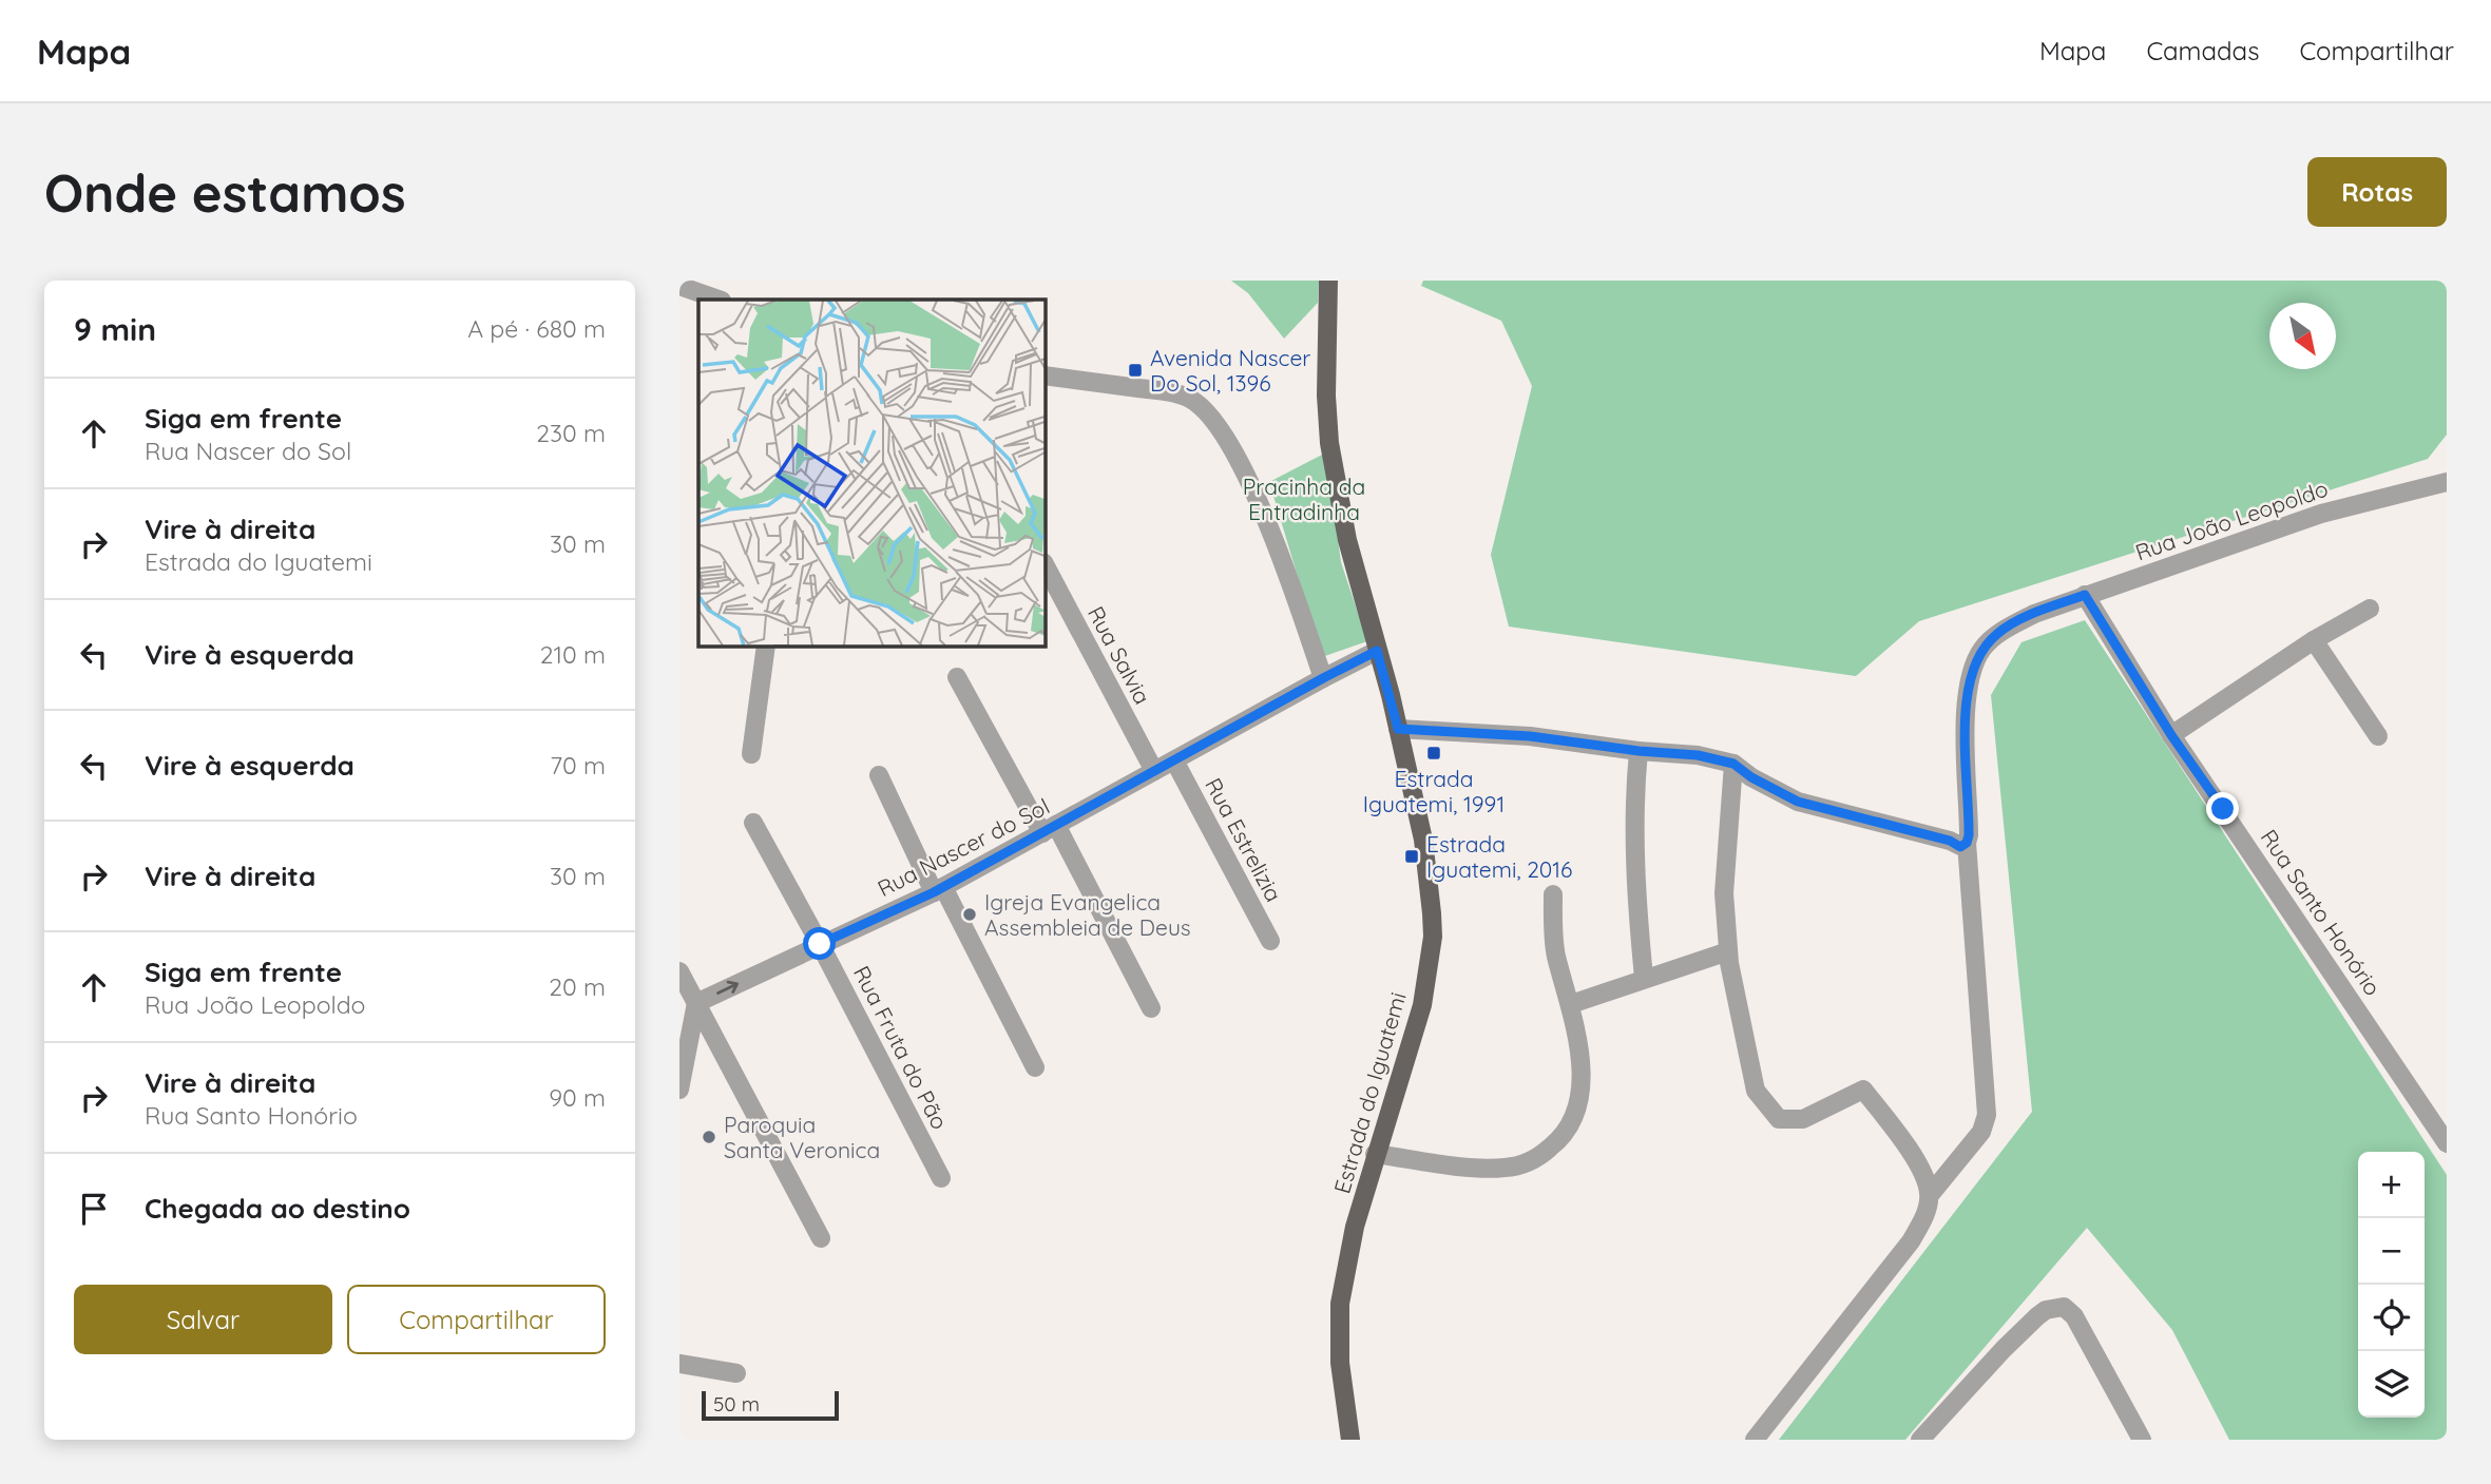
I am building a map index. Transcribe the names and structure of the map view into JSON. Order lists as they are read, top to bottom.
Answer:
{
  "streets": {
    "main road": ["Estrada do Iguatemi"],
    "street": [
      "Rua João Leopoldo",
      "Rua Salvia",
      "Rua Estrelizia",
      "Rua Nascer do Sol",
      "Rua Santo Honório",
      "Rua Fruta do Pão"
    ]
  },
  "crossings": [
    ["Rua João Leopoldo", "Rua Santo Honório"],
    ["Rua Salvia", "Rua Nascer do Sol"],
    ["Rua Estrelizia", "Rua Nascer do Sol"],
    ["Rua Nascer do Sol", "Rua Fruta do Pão"],
    ["Rua Nascer do Sol", "Estrada do Iguatemi"]
  ],
  "parks": ["Pracinha da Entradinha"],
  "places": {
    "transit": ["Avenida Nascer Do Sol, 1396", "Estrada Iguatemi, 1991", "Estrada Iguatemi, 2016"],
    "other": ["Igreja Evangelica Assembleia de Deus", "Paroquia Santa Veronica"]
  },
  "scale_bar": "50 m",
  "north": "bottom right",
  "page": {
    "header": "Mapa",
    "nav": ["Mapa", "Camadas", "Compartilhar"],
    "buttons": [
      "Rotas",
      ["Salvar", "Compartilhar"]
    ],
    "title": "Onde estamos",
    "heading": ["9 min", "A pé · 680 m"],
    "list": [
      ["Siga em frente", "Rua Nascer do Sol", "230 m"],
      ["Vire à direita", "Estrada do Iguatemi", "30 m"],
      ["Vire à esquerda", "210 m"],
      ["Vire à esquerda", "70 m"],
      ["Vire à direita", "30 m"],
      ["Siga em frente", "Rua João Leopoldo", "20 m"],
      ["Vire à direita", "Rua Santo Honório", "90 m"],
      "Chegada ao destino"
    ],
    "map_buttons": ["+", "−"],
    "scale": "50 m"
  }
}
